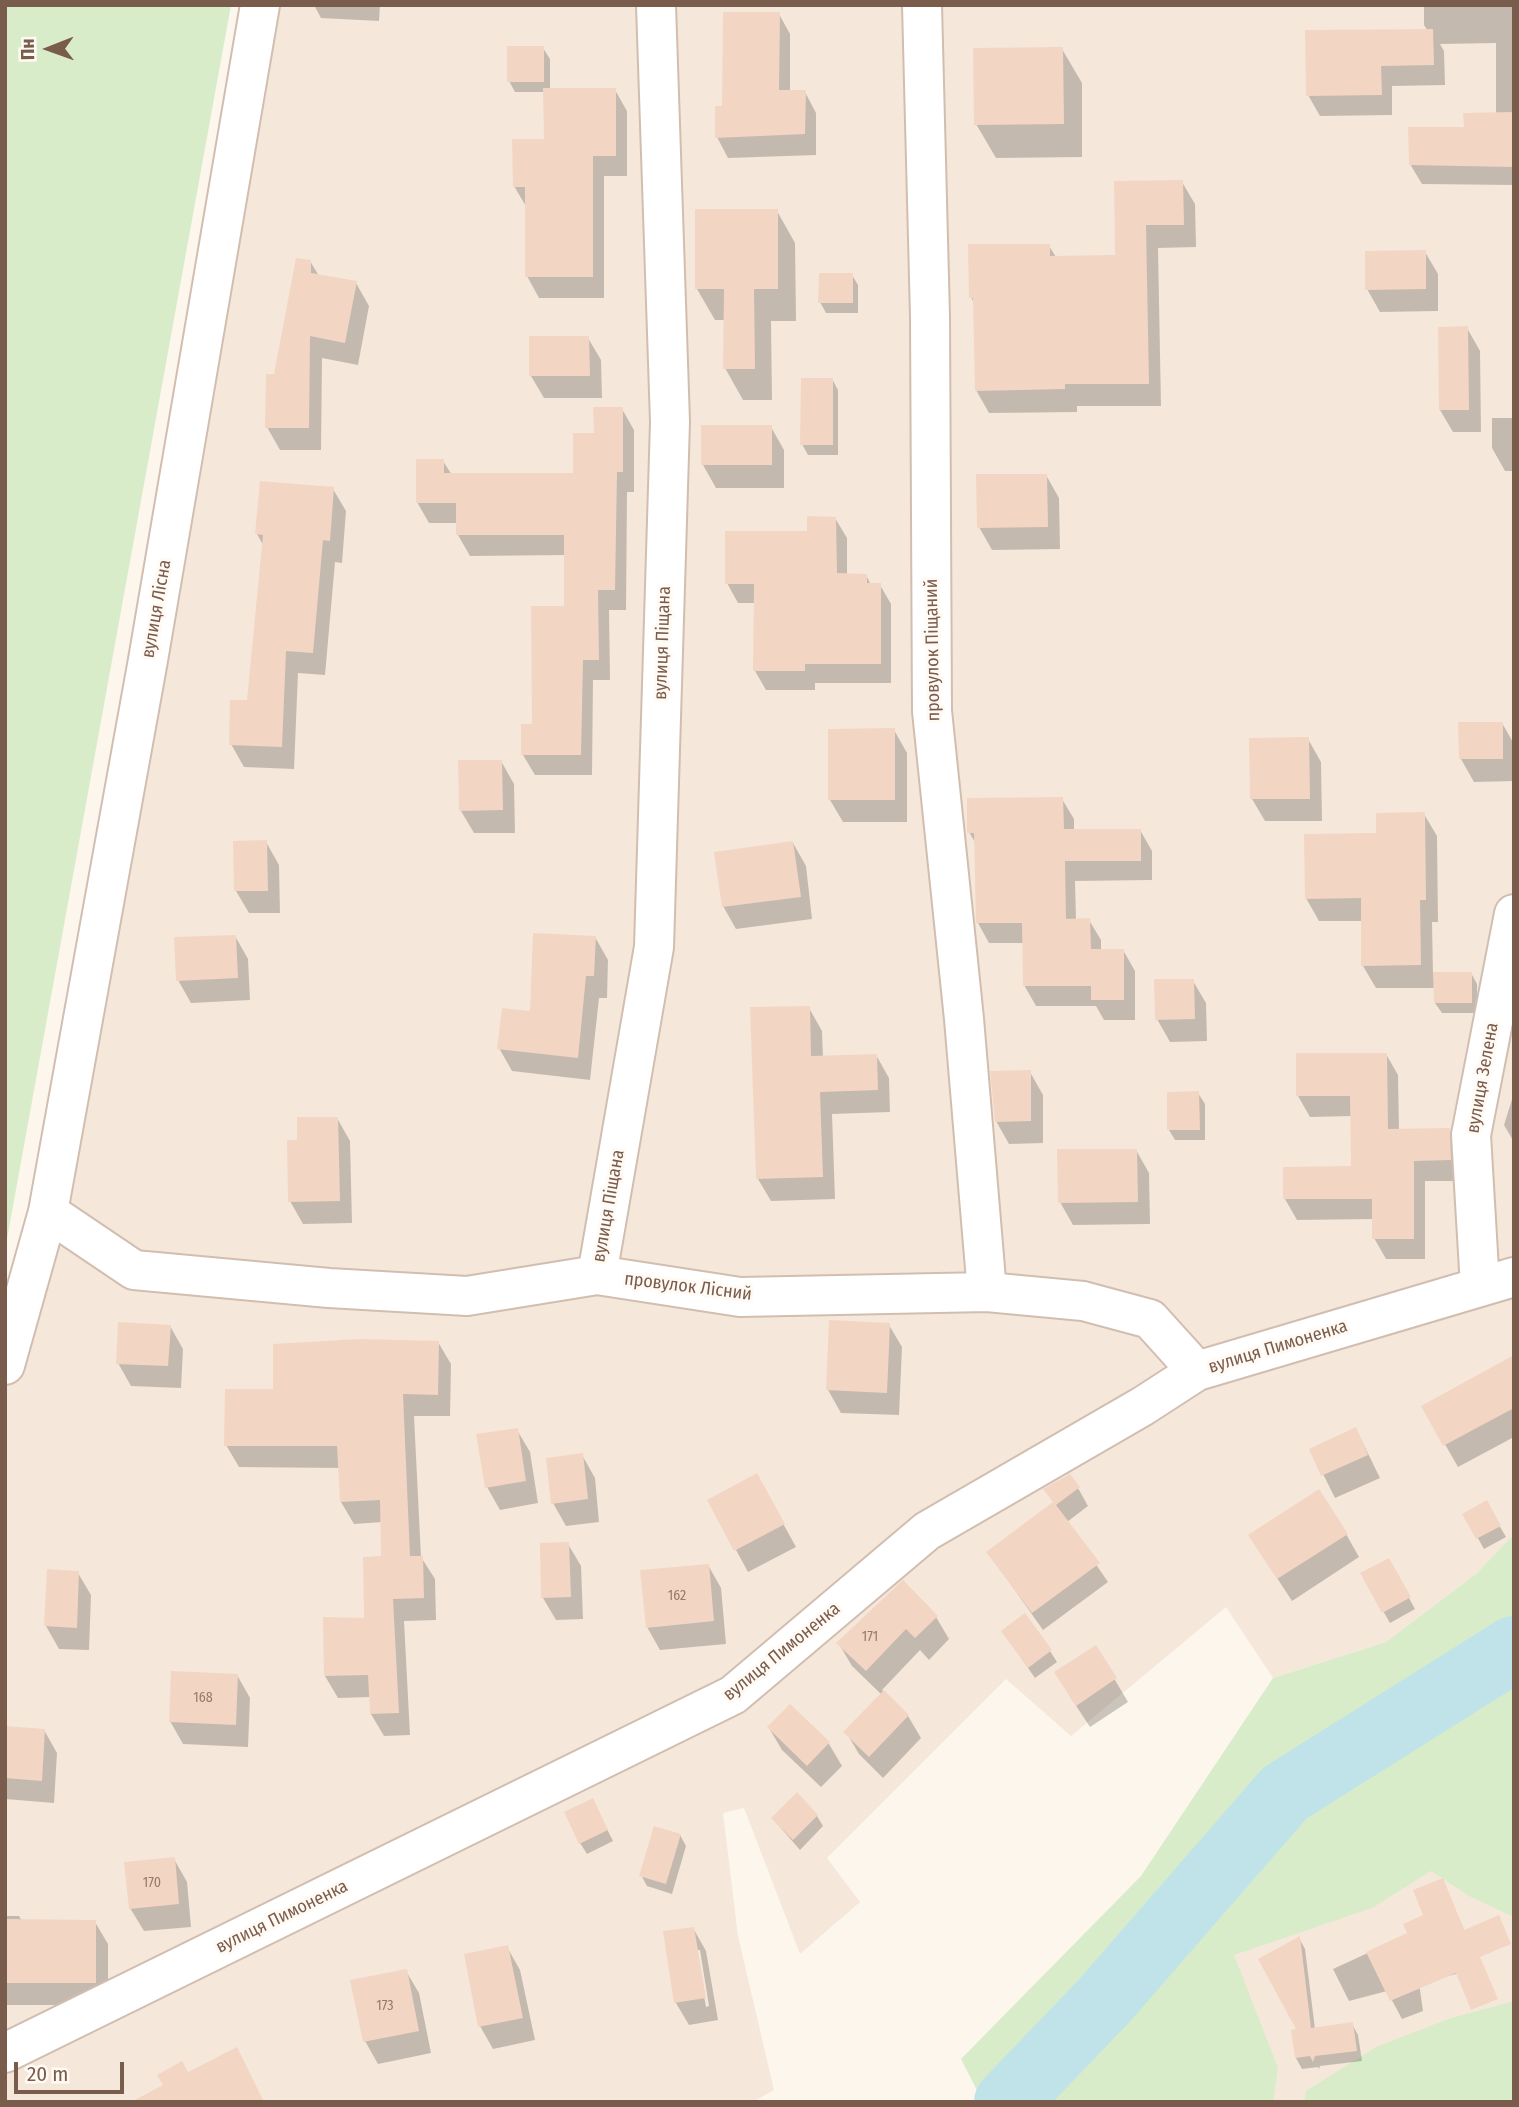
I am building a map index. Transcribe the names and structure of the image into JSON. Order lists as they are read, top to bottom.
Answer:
{
  "streets": {
    "street": [
      "вулиця Лісна",
      "вулиця Піщана",
      "провулок Піщаний",
      "вулиця Зелена",
      "провулок Лісний",
      "вулиця Пимоненка"
    ]
  },
  "crossings": [
    ["вулиця Лісна", "провулок Лісний"],
    ["вулиця Піщана", "провулок Лісний"],
    ["провулок Піщаний", "провулок Лісний"],
    ["вулиця Зелена", "вулиця Пимоненка"],
    ["провулок Лісний", "вулиця Пимоненка"]
  ],
  "house_numbers": [
    "162",
    "171",
    "168",
    "170",
    "173"
  ],
  "scale_bar": "20 m",
  "north": "left"
}
